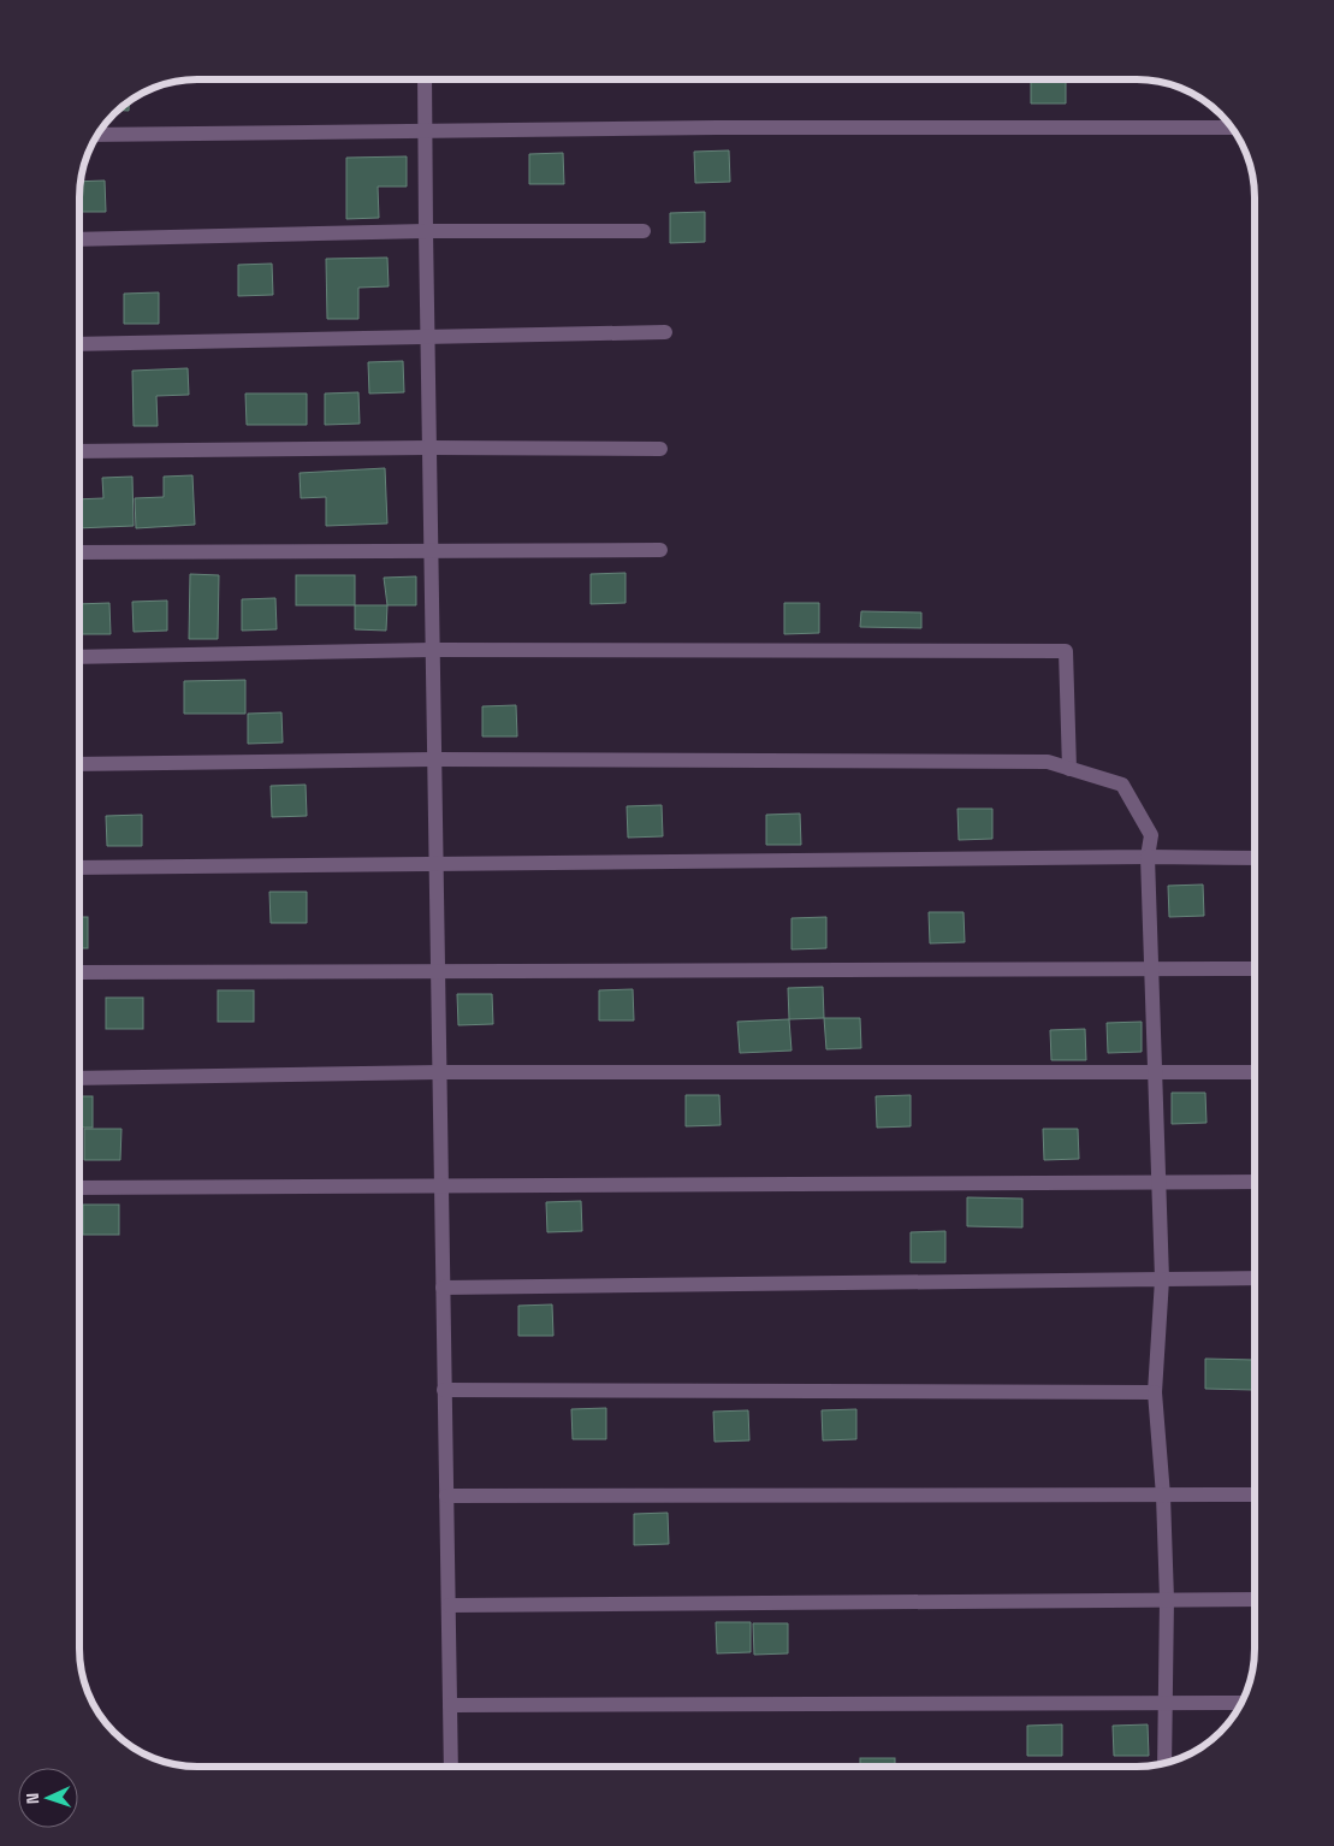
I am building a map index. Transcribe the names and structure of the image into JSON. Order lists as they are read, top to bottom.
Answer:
{
  "north": "left"
}
